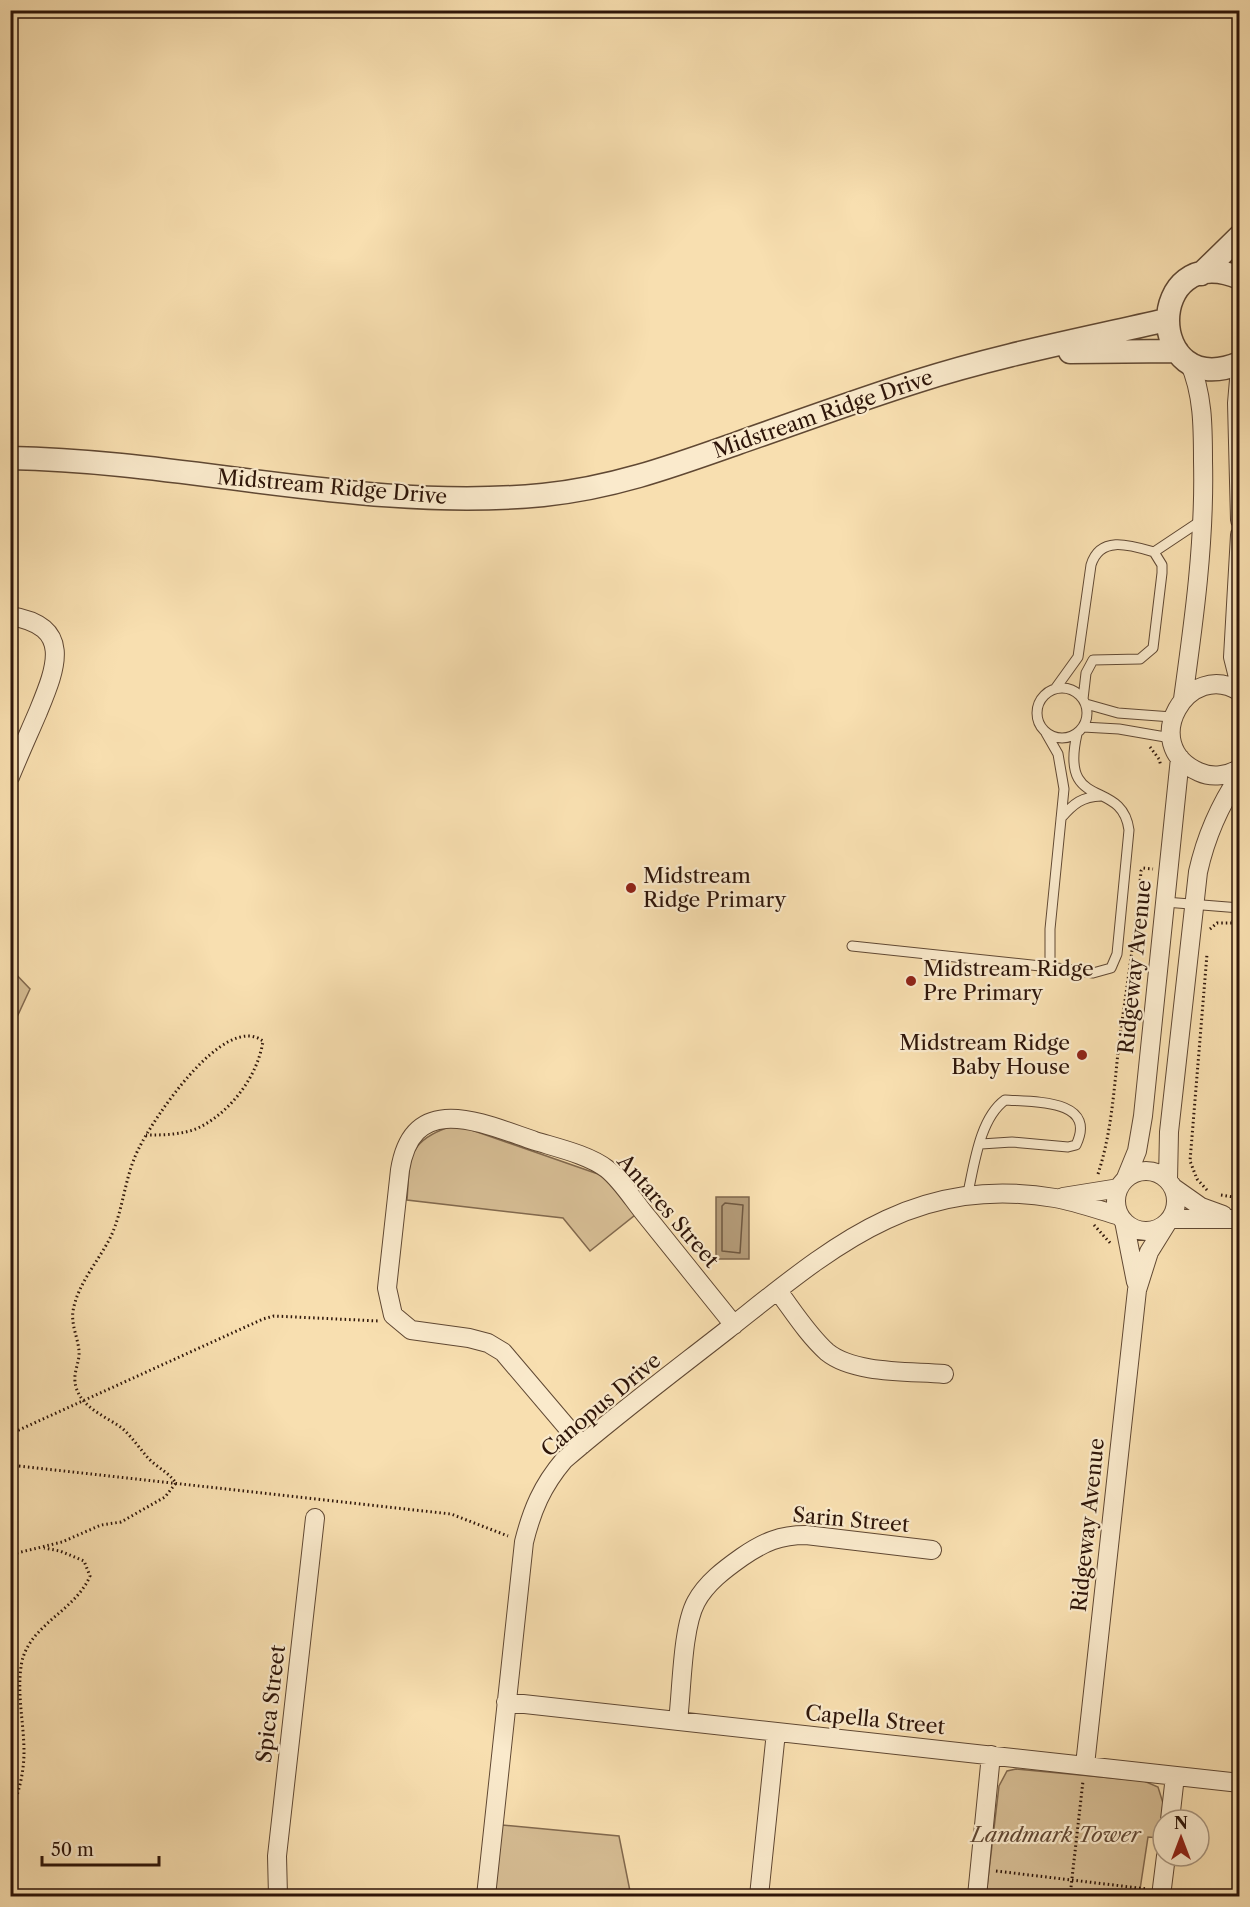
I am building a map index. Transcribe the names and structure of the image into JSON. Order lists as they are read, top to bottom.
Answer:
{
  "streets": {
    "street": [
      "Midstream Ridge Drive",
      "Ridgeway Avenue",
      "Antares Street",
      "Canopus Drive",
      "Sarin Street",
      "Spica Street",
      "Capella Street"
    ]
  },
  "crossings": [
    ["Ridgeway Avenue", "Canopus Drive"],
    ["Ridgeway Avenue", "Capella Street"],
    ["Antares Street", "Canopus Drive"],
    ["Canopus Drive", "Capella Street"],
    ["Sarin Street", "Capella Street"]
  ],
  "parks": ["Landmark Tower"],
  "places": ["Midstream Ridge Primary", "Midstream Ridge Pre Primary", "Midstream Ridge Baby House"],
  "scale_bar": "50 m",
  "north": "top"
}
